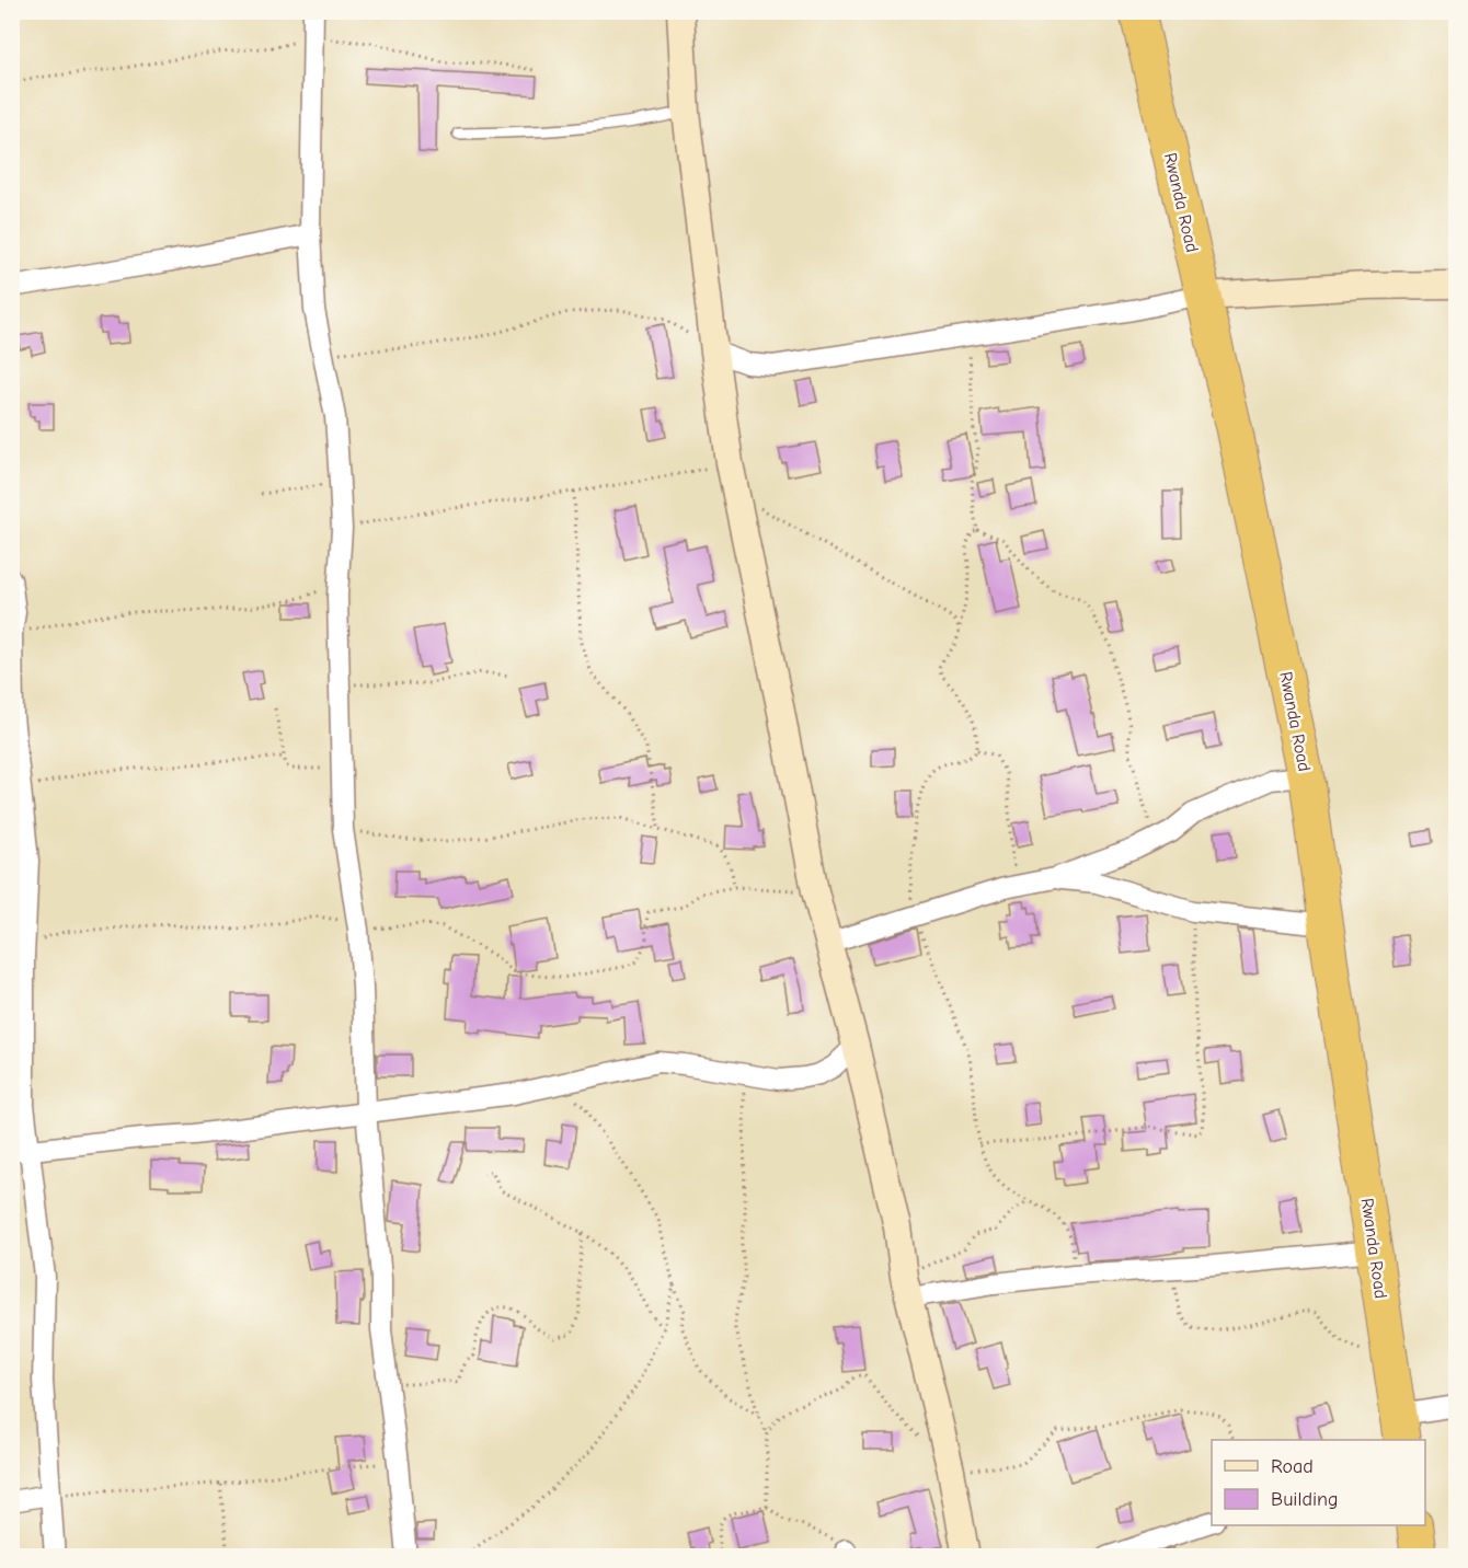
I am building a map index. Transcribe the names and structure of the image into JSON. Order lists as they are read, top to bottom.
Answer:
{
  "streets": {
    "highway": ["Rwanda Road"]
  },
  "legend": ["Road", "Building"]
}
